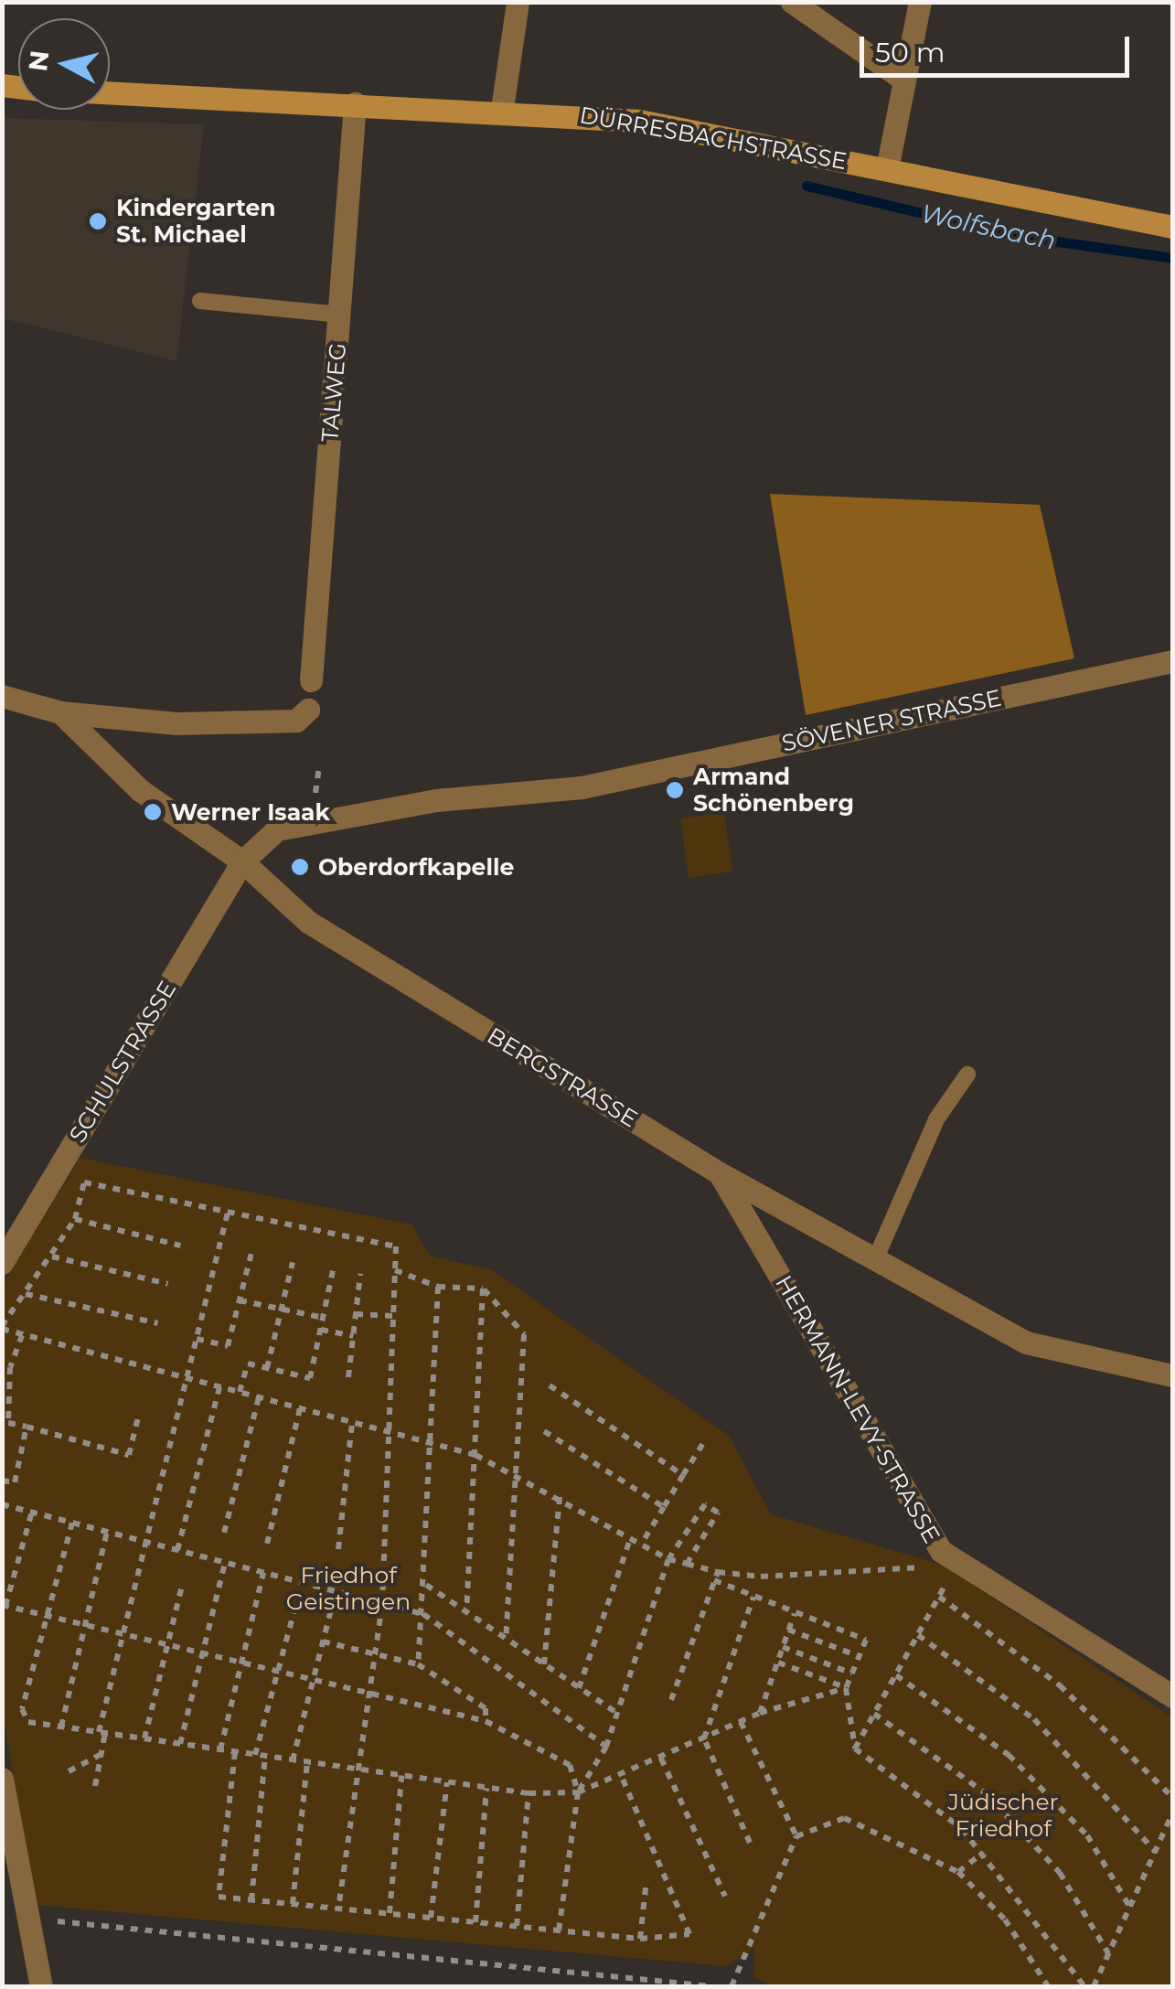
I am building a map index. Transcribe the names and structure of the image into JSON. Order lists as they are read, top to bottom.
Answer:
{
  "streets": {
    "main road": ["DÜRRESBACHSTRASSE"],
    "street": [
      "TALWEG",
      "SÖVENER STRASSE",
      "SCHULSTRASSE",
      "BERGSTRASSE",
      "HERMANN-LEVY-STRASSE"
    ]
  },
  "crossings": [
    ["DÜRRESBACHSTRASSE", "TALWEG"],
    ["SÖVENER STRASSE", "SCHULSTRASSE"],
    ["SÖVENER STRASSE", "BERGSTRASSE"],
    ["SCHULSTRASSE", "BERGSTRASSE"],
    ["BERGSTRASSE", "HERMANN-LEVY-STRASSE"]
  ],
  "water": ["Wolfsbach"],
  "parks": ["Friedhof Geistingen", "Jüdischer Friedhof"],
  "places": [
    "Kindergarten St. Michael",
    "Armand Schönenberg",
    "Werner Isaak",
    "Oberdorfkapelle"
  ],
  "scale_bar": "50 m",
  "north": "left"
}
